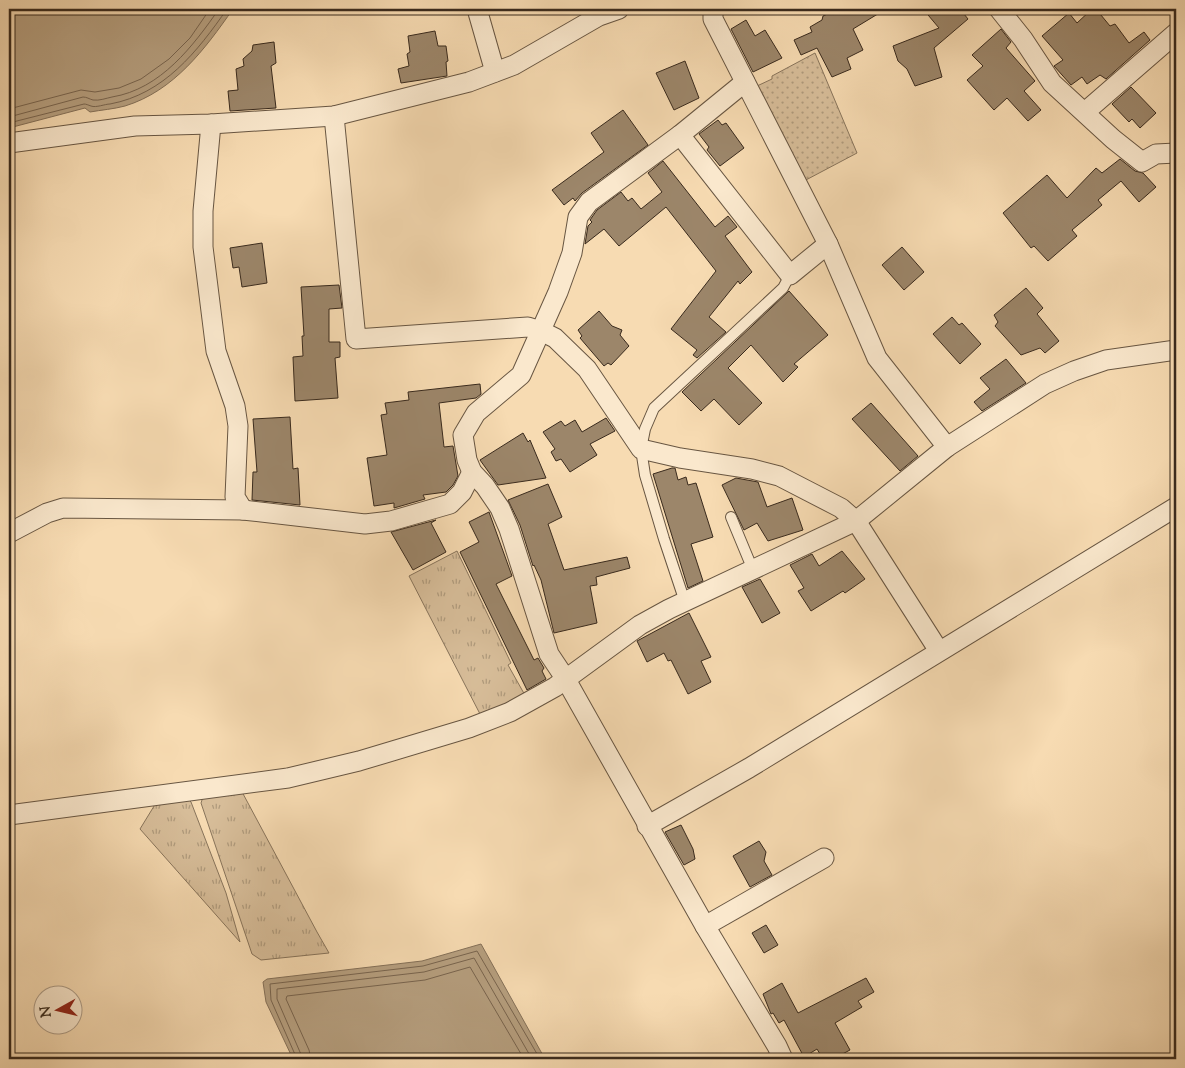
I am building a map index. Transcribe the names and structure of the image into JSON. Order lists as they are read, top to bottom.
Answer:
{
  "north": "left"
}
